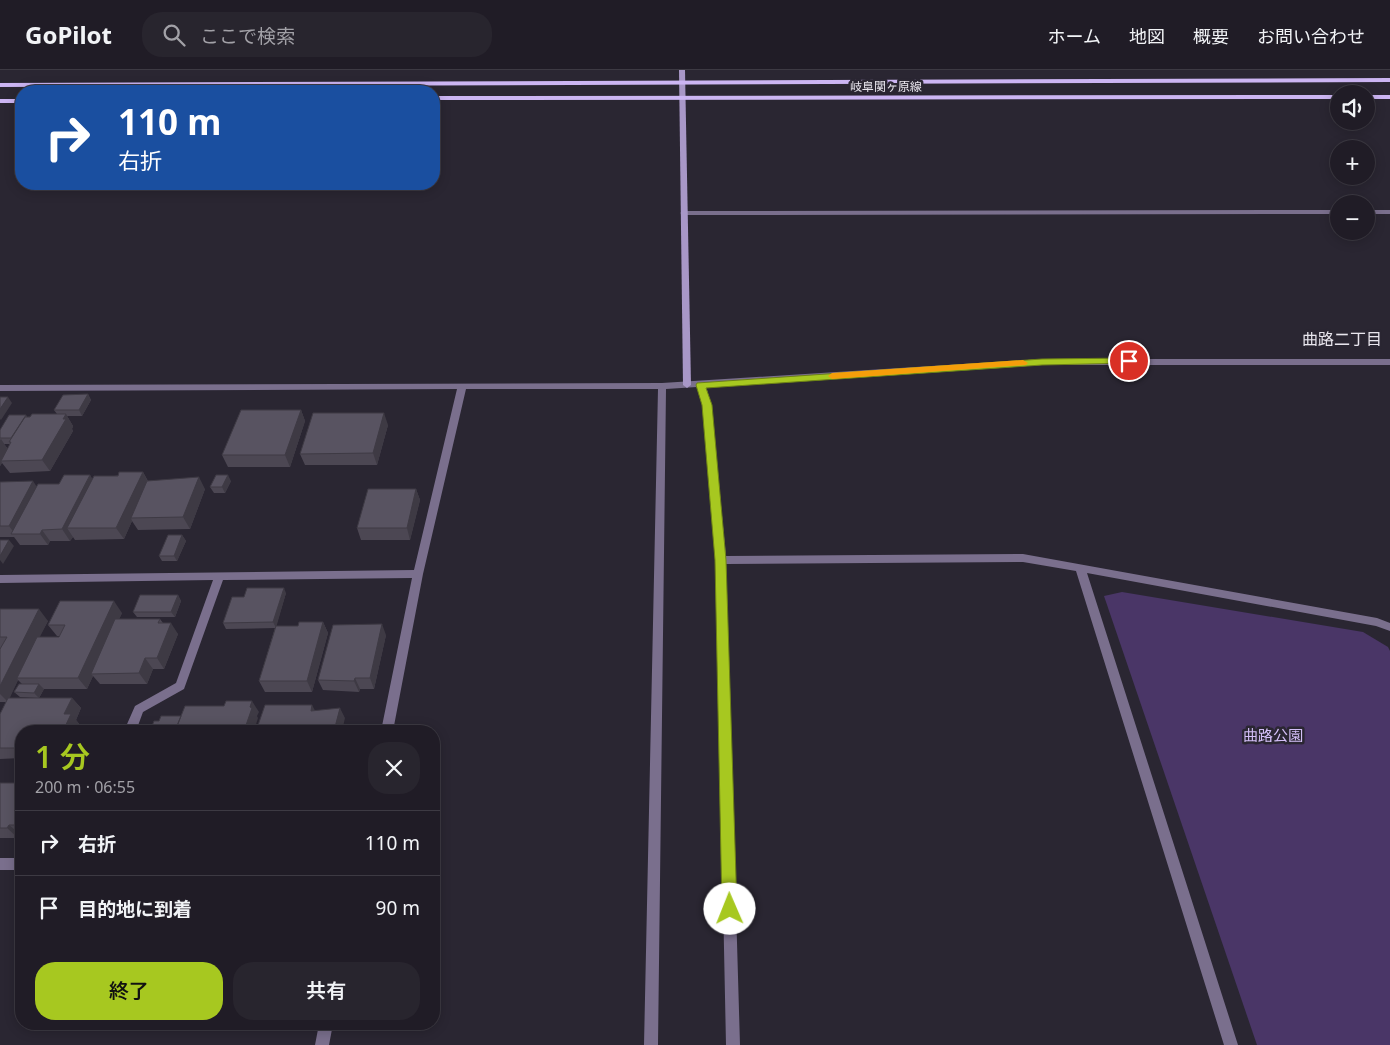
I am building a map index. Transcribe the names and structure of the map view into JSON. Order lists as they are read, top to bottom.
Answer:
{
  "streets": {
    "main road": ["岐阜関ヶ原線"]
  },
  "districts": ["曲路二丁目"],
  "parks": ["曲路公園"],
  "page": {
    "header": "GoPilot",
    "search": "ここで検索",
    "nav": [
      "ホーム",
      "地図",
      "概要",
      "お問い合わせ"
    ],
    "map_buttons": ["+", "−"],
    "turn": ["110 m", "右折"],
    "heading": ["1 分", "200 m · 06:55"],
    "list": [
      {
        "name": "右折",
        "value": "110 m"
      },
      {
        "name": "目的地に到着",
        "value": "90 m"
      }
    ],
    "buttons": ["終了", "共有"]
  }
}
